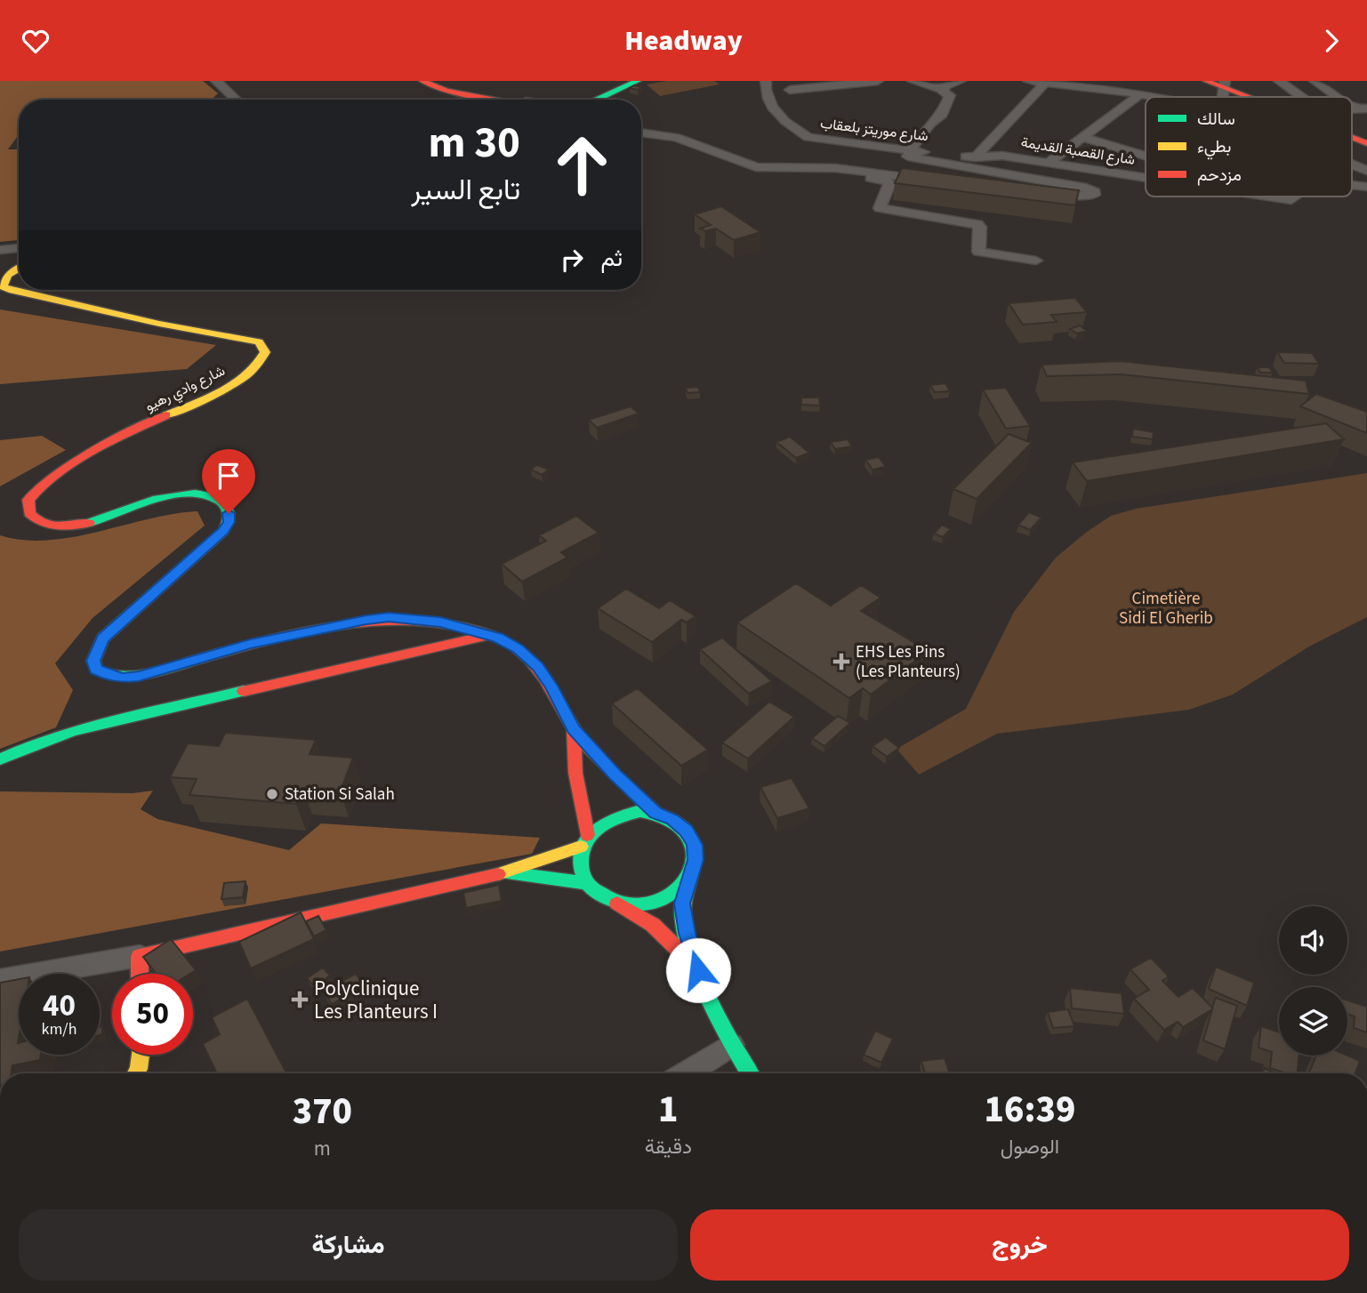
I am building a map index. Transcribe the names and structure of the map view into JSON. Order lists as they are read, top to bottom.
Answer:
{
  "streets": {
    "street": ["شارع موريتز بلعقاب", "شارع القصبة القديمة", "شارع وادي رهيو"]
  },
  "crossings": [
    ["شارع موريتز بلعقاب", "شارع القصبة القديمة"]
  ],
  "parks": ["Cimetière Sidi El Gherib"],
  "places": {
    "health": ["EHS Les Pins (Les Planteurs)", "Polyclinique Les Planteurs I"],
    "other": ["Station Si Salah"]
  },
  "legend": ["سالك", "بطيء", "مزدحم"],
  "page": {
    "header": "Headway",
    "turn": ["30 m", "تابع السير"],
    "then": "ثم",
    "speed": "40 km/h",
    "limit": "50",
    "eta": [
      "16:39",
      "الوصول",
      "1",
      "دقيقة",
      "370",
      "m"
    ],
    "buttons": ["خروج", "مشاركة"]
  }
}
